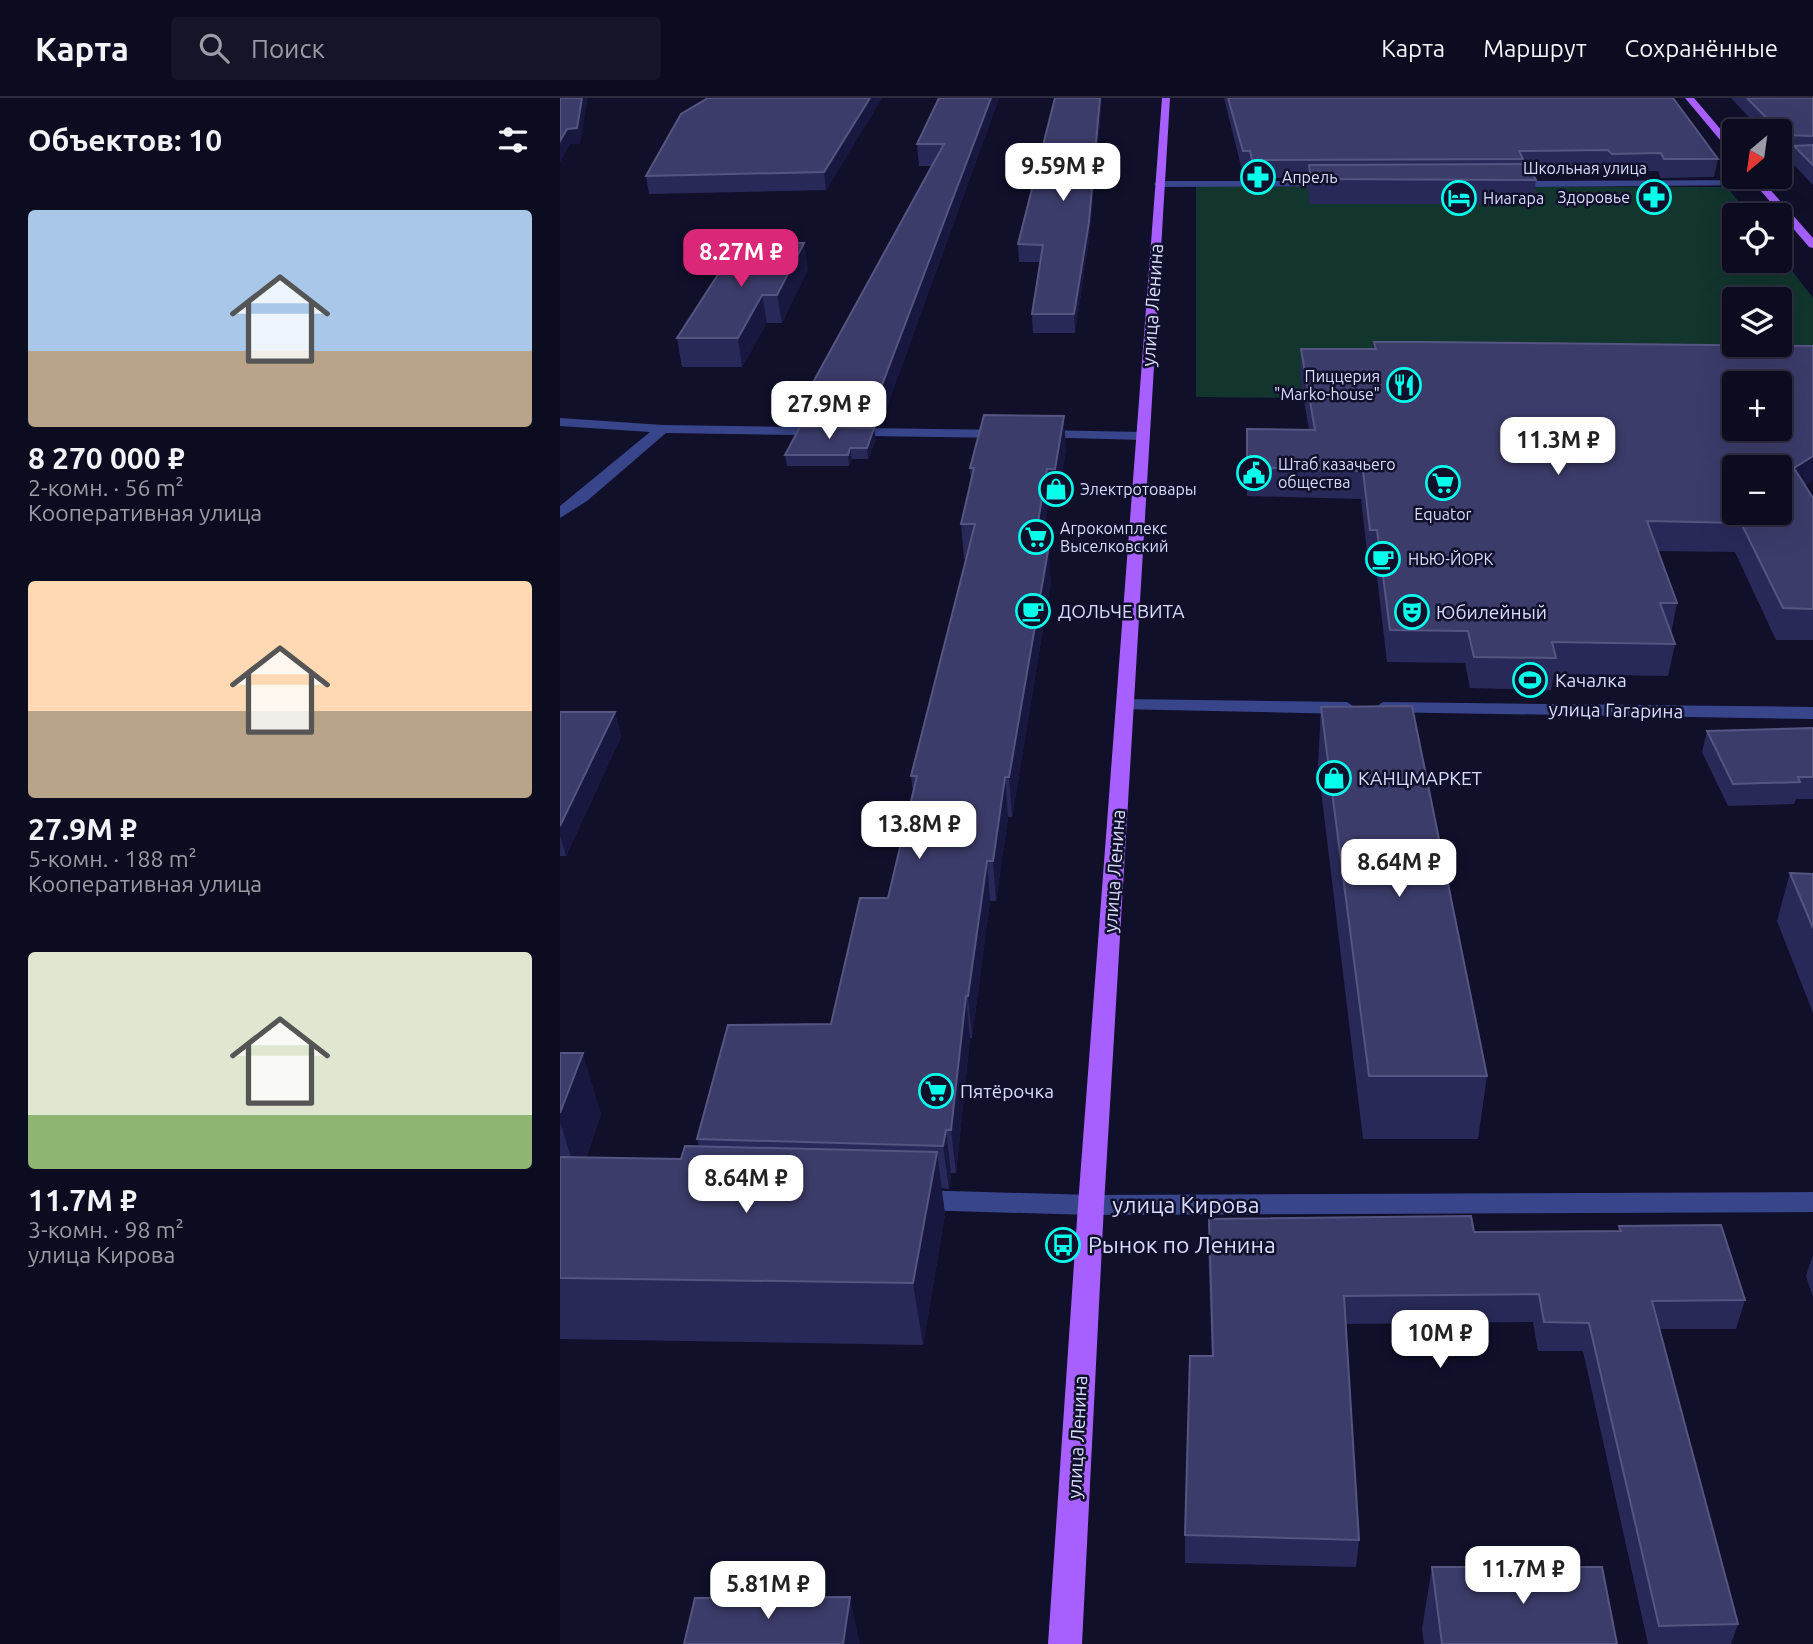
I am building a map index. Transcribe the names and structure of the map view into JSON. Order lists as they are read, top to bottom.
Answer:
{
  "streets": {
    "main road": ["улица Ленина"],
    "street": ["Школьная улица", "улица Гагарина", "улица Кирова"]
  },
  "crossings": [
    ["улица Ленина", "улица Гагарина"],
    ["улица Ленина", "улица Кирова"]
  ],
  "places": {
    "pharmacy": ["Апрель", "Здоровье"],
    "hotel": ["Ниагара"],
    "restaurant": ["Пиццерия \"Marko-house\""],
    "public building": ["Штаб казачьего общества"],
    "supermarket": ["Equator", "Агрокомплекс Выселковский", "Пятёрочка"],
    "shop": ["Электротовары", "КАНЦМАРКЕТ"],
    "cafe": ["НЬЮ-ЙОРК", "ДОЛЬЧЕ ВИТА"],
    "theatre": ["Юбилейный"],
    "sports": ["Качалка"],
    "bus stop": ["Рынок по Ленина"]
  },
  "north": "bottom left",
  "page": {
    "header": "Карта",
    "search": "Поиск",
    "nav": ["Карта", "Маршрут", "Сохранённые"],
    "heading": "Объектов: 10",
    "map_buttons": ["+", "−"],
    "price": [
      "9.59M ₽",
      "8.27M ₽",
      "27.9M ₽",
      "11.3M ₽",
      "13.8M ₽",
      "8.64M ₽",
      "8.64M ₽",
      "10M ₽",
      "11.7M ₽",
      "5.81M ₽"
    ],
    "list": [
      {
        "name": "8 270 000 ₽",
        "note": "2-комн. · 56 m² · Кооперативная улица"
      },
      {
        "name": "27.9M ₽",
        "note": "5-комн. · 188 m² · Кооперативная улица"
      },
      {
        "name": "11.7M ₽",
        "note": "3-комн. · 98 m² · улица Кирова"
      }
    ]
  }
}
